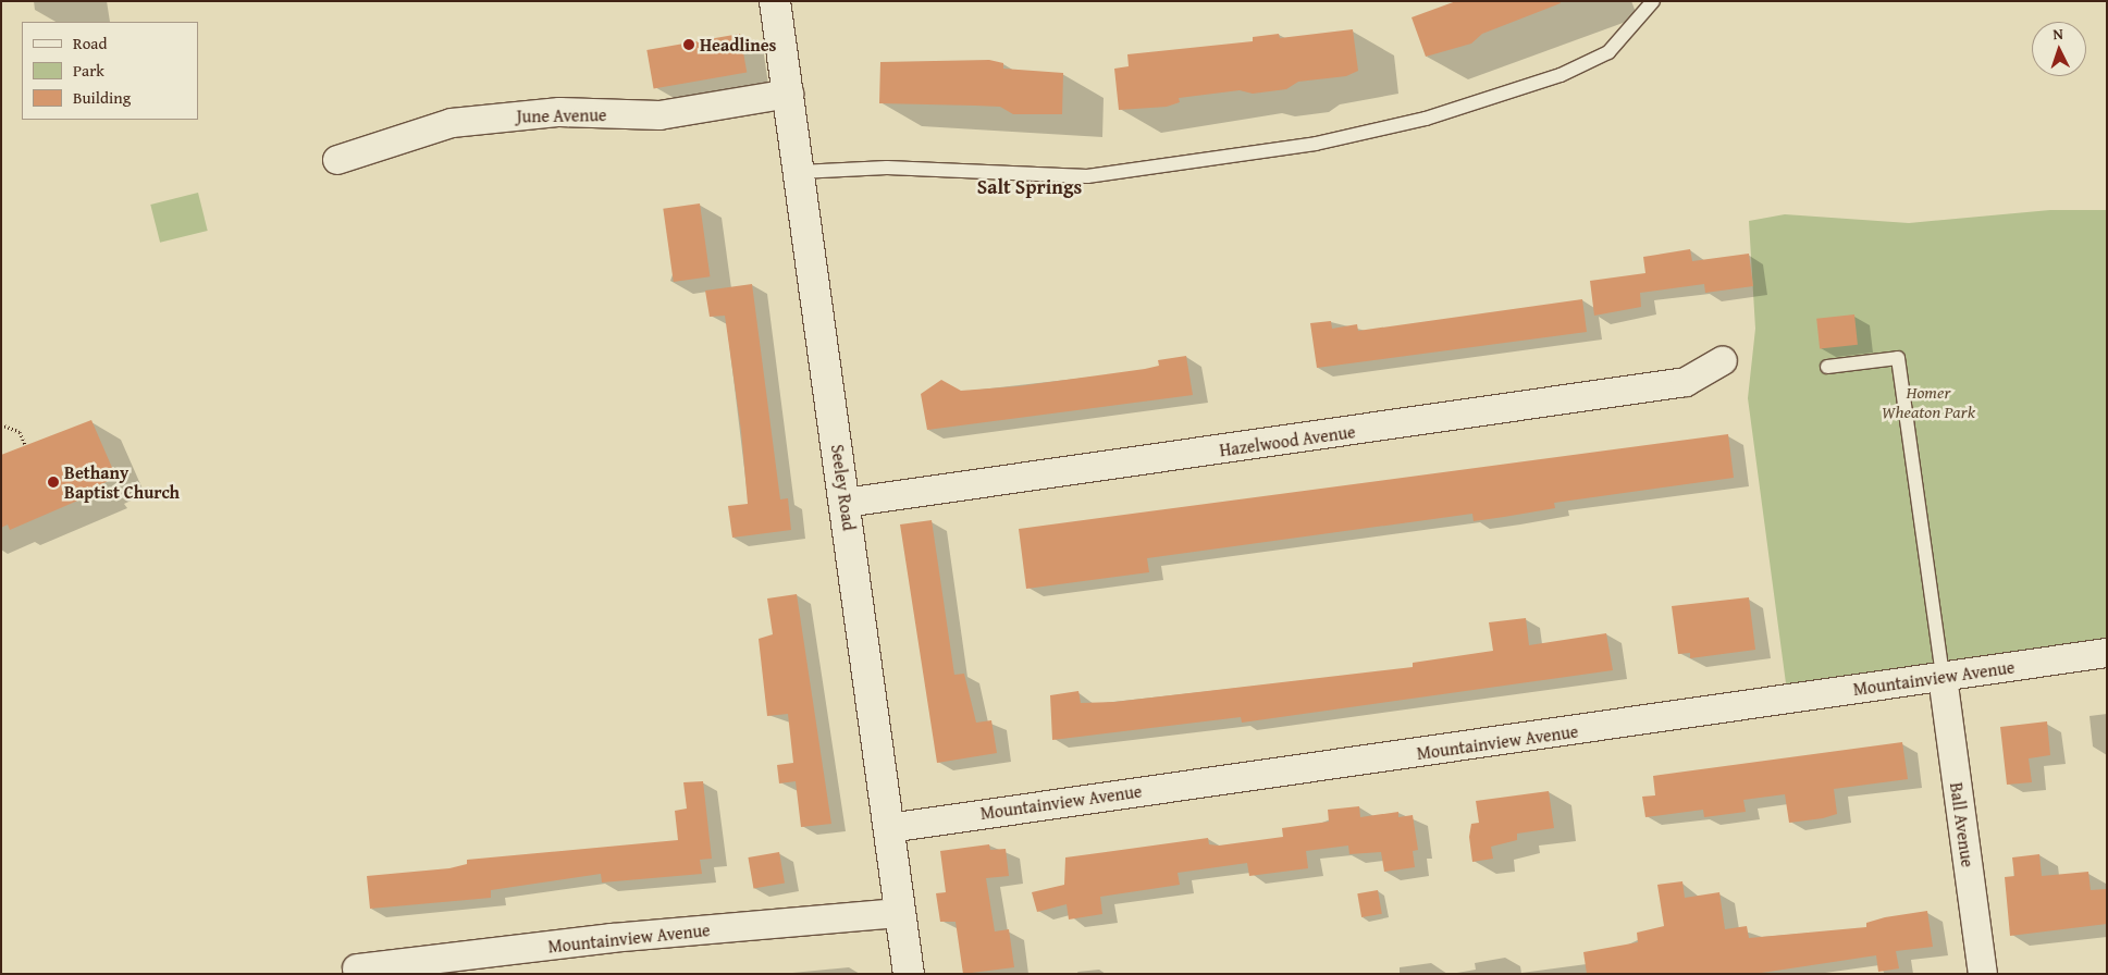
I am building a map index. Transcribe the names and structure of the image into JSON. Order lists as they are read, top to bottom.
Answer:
{
  "streets": {
    "street": [
      "June Avenue",
      "Hazelwood Avenue",
      "Seeley Road",
      "Mountainview Avenue",
      "Ball Avenue"
    ]
  },
  "crossings": [
    ["June Avenue", "Seeley Road"],
    ["Hazelwood Avenue", "Seeley Road"],
    ["Seeley Road", "Mountainview Avenue"],
    ["Mountainview Avenue", "Ball Avenue"]
  ],
  "districts": ["Salt Springs"],
  "parks": ["Homer Wheaton Park"],
  "places": ["Headlines", "Bethany Baptist Church"],
  "legend": ["Road", "Park", "Building"],
  "north": "top"
}
